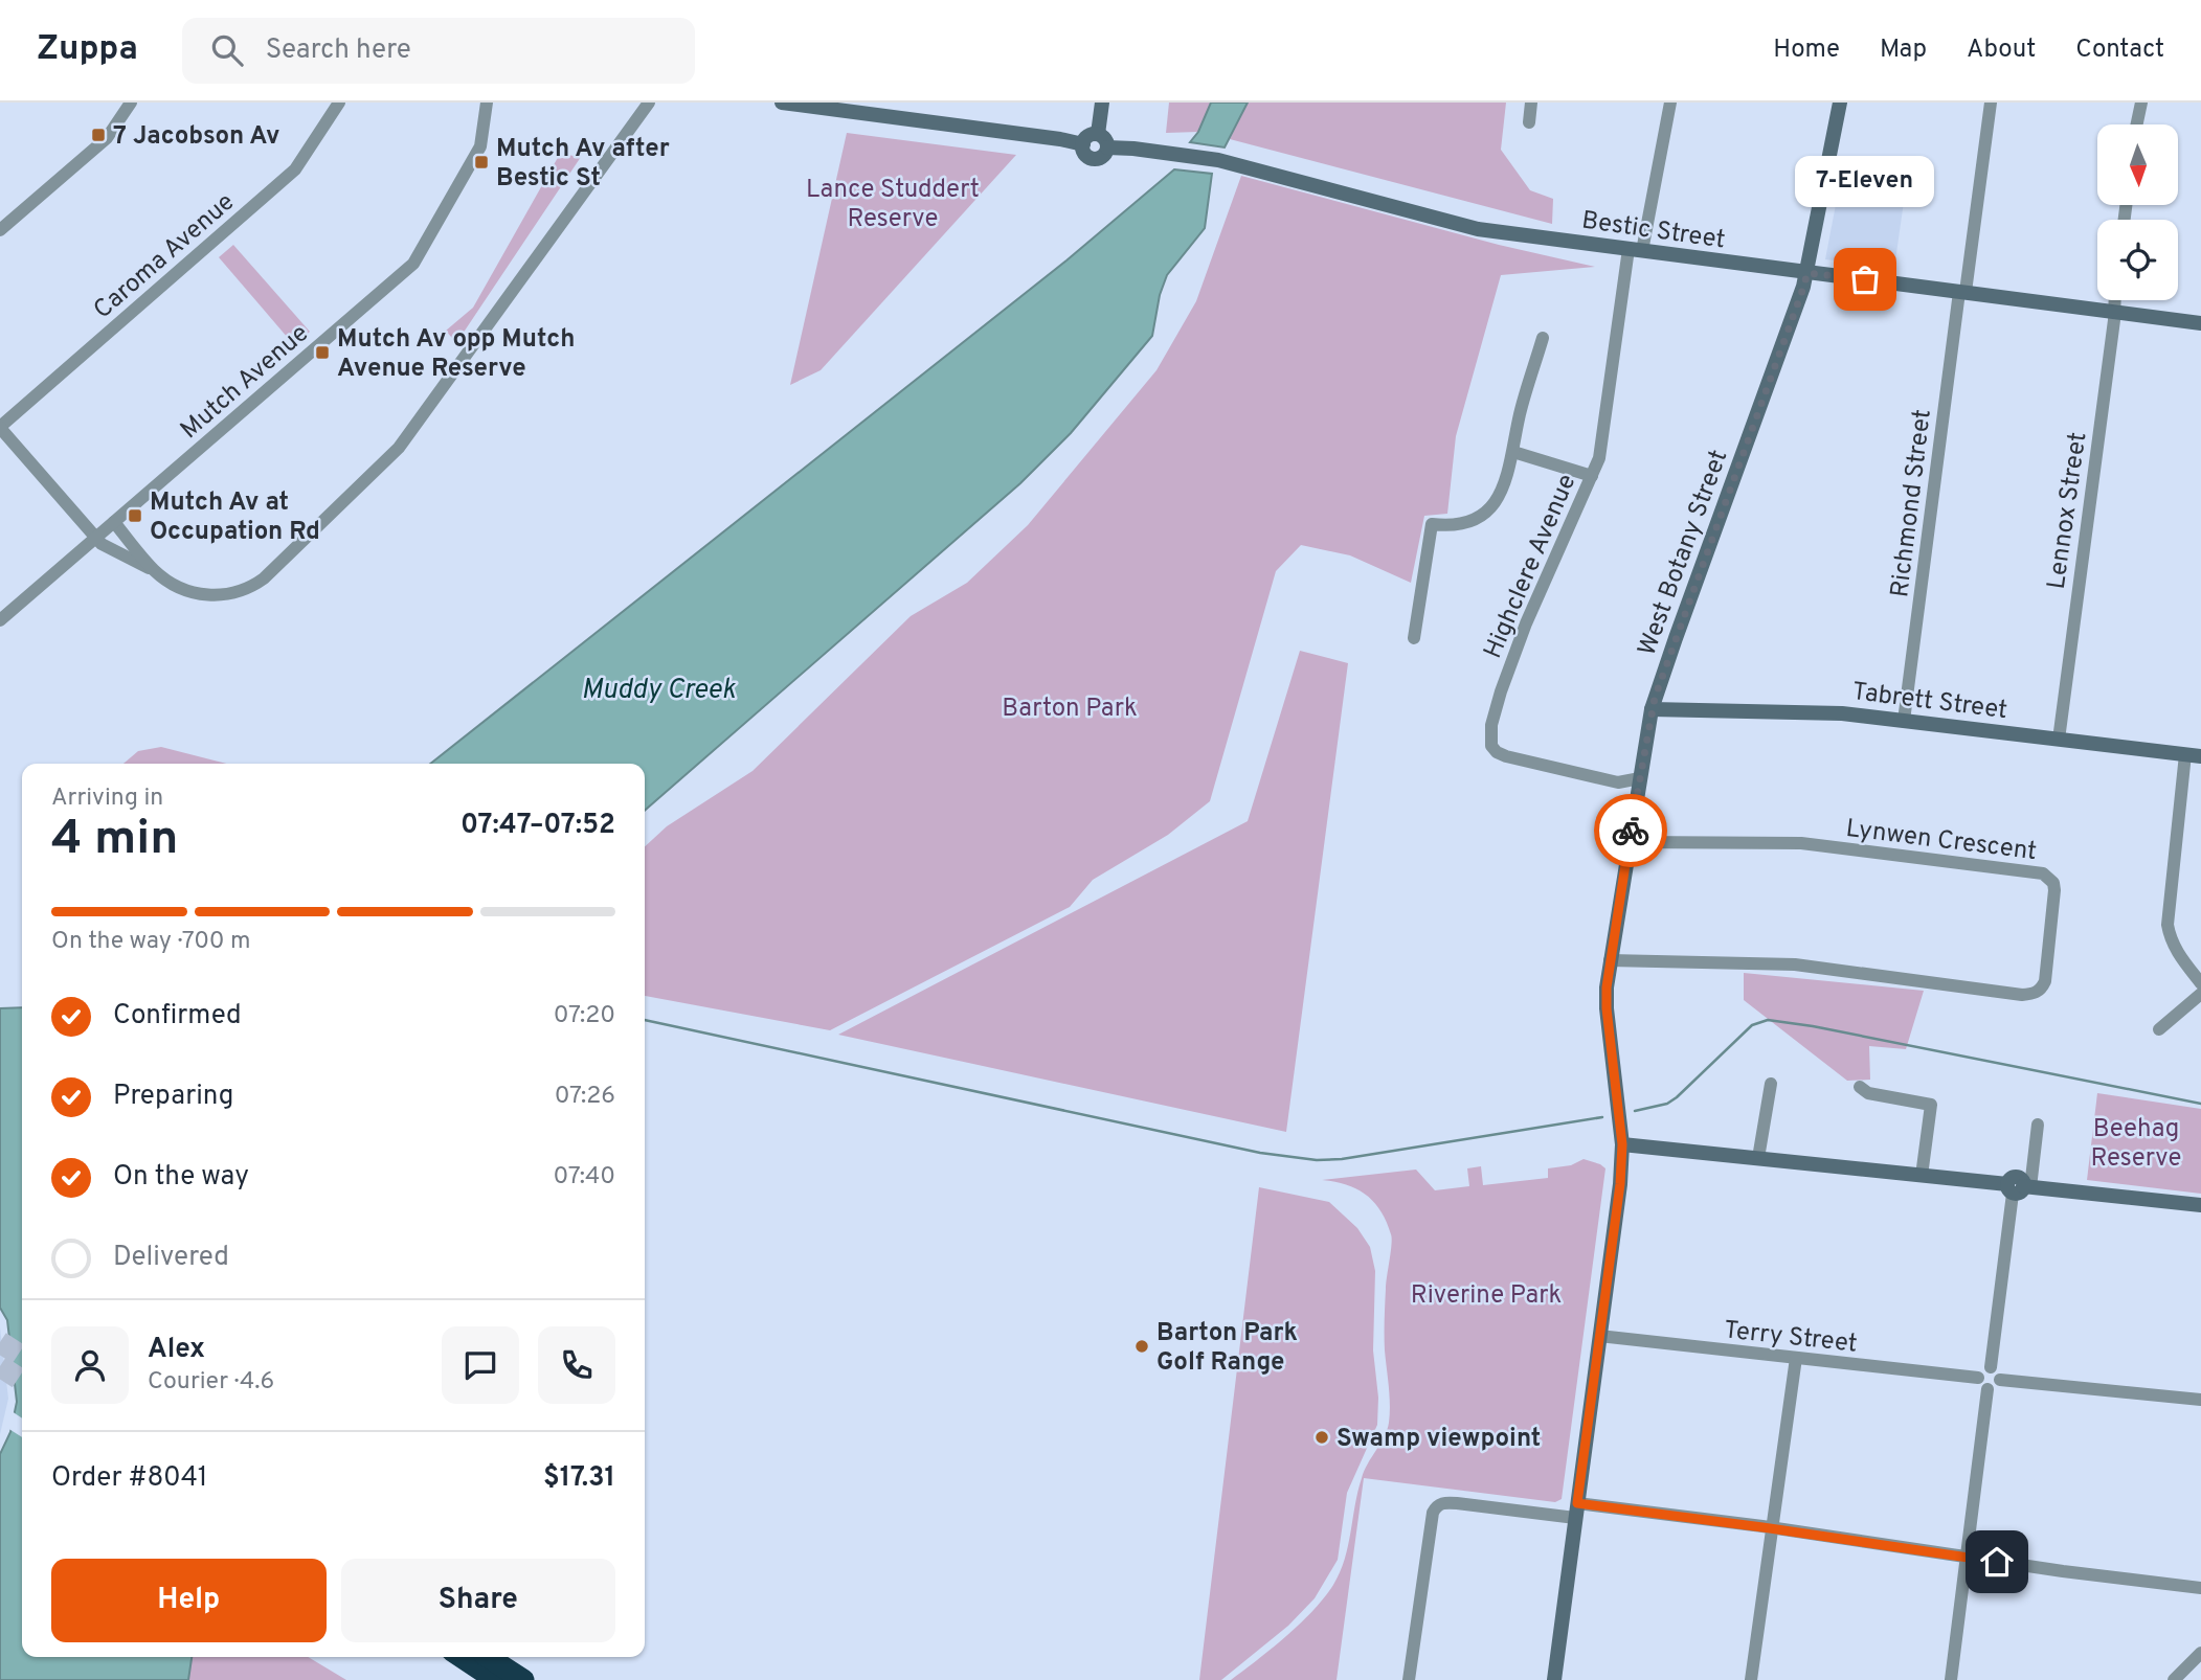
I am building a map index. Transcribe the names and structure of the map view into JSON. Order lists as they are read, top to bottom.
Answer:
{
  "streets": {
    "main road": ["Bestic Street", "West Botany Street", "Tabrett Street"],
    "street": [
      "Caroma Avenue",
      "Mutch Avenue",
      "Richmond Street",
      "Lennox Street",
      "Highclere Avenue",
      "Lynwen Crescent",
      "Terry Street"
    ]
  },
  "crossings": [
    ["Bestic Street", "Richmond Street"],
    ["Bestic Street", "Lennox Street"],
    ["Bestic Street", "West Botany Street"],
    ["Bestic Street", "Highclere Avenue"],
    ["Richmond Street", "Tabrett Street"],
    ["Lennox Street", "Tabrett Street"],
    ["West Botany Street", "Highclere Avenue"],
    ["West Botany Street", "Tabrett Street"],
    ["West Botany Street", "Lynwen Crescent"],
    ["West Botany Street", "Terry Street"]
  ],
  "water": ["Muddy Creek"],
  "parks": [
    "Lance Studdert Reserve",
    "Barton Park",
    "Beehag Reserve",
    "Riverine Park"
  ],
  "places": {
    "transit": [
      "7 Jacobson Av",
      "Mutch Av after Bestic St",
      "Mutch Av opp Mutch Avenue Reserve",
      "Mutch Av at Occupation Rd"
    ],
    "other": ["7-Eleven", "Barton Park Golf Range", "Swamp viewpoint"]
  },
  "north": "bottom",
  "page": {
    "header": "Zuppa",
    "search": "Search here",
    "nav": [
      "Home",
      "Map",
      "About",
      "Contact"
    ],
    "bubble": "7-Eleven",
    "heading": ["4 min", "Arriving in", "07:47–07:52"],
    "panel": [
      "Alex",
      "Courier · 4.6",
      "Order #8041",
      "$17.31"
    ],
    "bar": "On the way · 700 m",
    "list": [
      ["Confirmed", "07:20"],
      ["Preparing", "07:26"],
      ["On the way", "07:40"],
      "Delivered"
    ],
    "buttons": ["Help", "Share"]
  }
}
